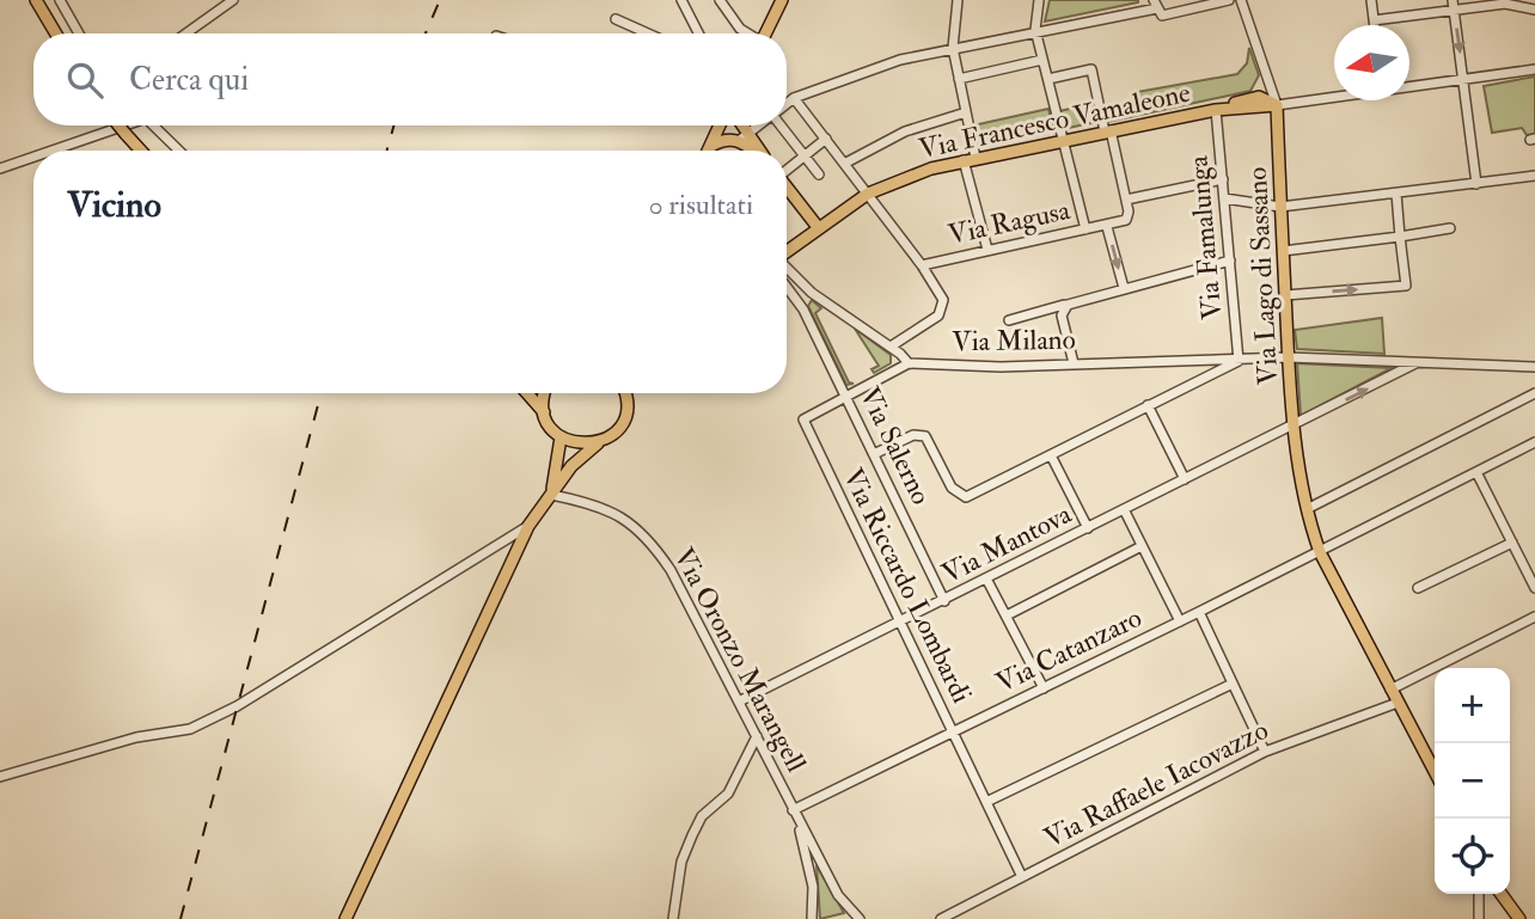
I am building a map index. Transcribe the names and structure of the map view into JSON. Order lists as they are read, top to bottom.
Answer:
{
  "streets": {
    "main road": ["Via Francesco Vamaleone", "Via Lago di Sassano"],
    "street": [
      "Via Ragusa",
      "Via Famalunga",
      "Via Milano",
      "Via Salerno",
      "Via Mantova",
      "Via Riccardo Lombardi",
      "Via Catanzaro",
      "Via Oronzo Marangell",
      "Via Raffaele Iacovazzo"
    ]
  },
  "crossings": [
    ["Via Francesco Vamaleone", "Via Famalunga"],
    ["Via Famalunga", "Via Milano"],
    ["Via Lago di Sassano", "Via Milano"],
    ["Via Lago di Sassano", "Via Mantova"],
    ["Via Lago di Sassano", "Via Catanzaro"],
    ["Via Lago di Sassano", "Via Raffaele Iacovazzo"],
    ["Via Milano", "Via Mantova"],
    ["Via Milano", "Via Riccardo Lombardi"],
    ["Via Salerno", "Via Mantova"],
    ["Via Salerno", "Via Riccardo Lombardi"],
    ["Via Mantova", "Via Riccardo Lombardi"],
    ["Via Mantova", "Via Oronzo Marangell"],
    ["Via Riccardo Lombardi", "Via Catanzaro"],
    ["Via Riccardo Lombardi", "Via Raffaele Iacovazzo"],
    ["Via Catanzaro", "Via Oronzo Marangell"]
  ],
  "north": "left",
  "page": {
    "search": "Cerca qui",
    "heading": ["Vicino", "0 risultati"],
    "map_buttons": ["+", "−"]
  }
}
